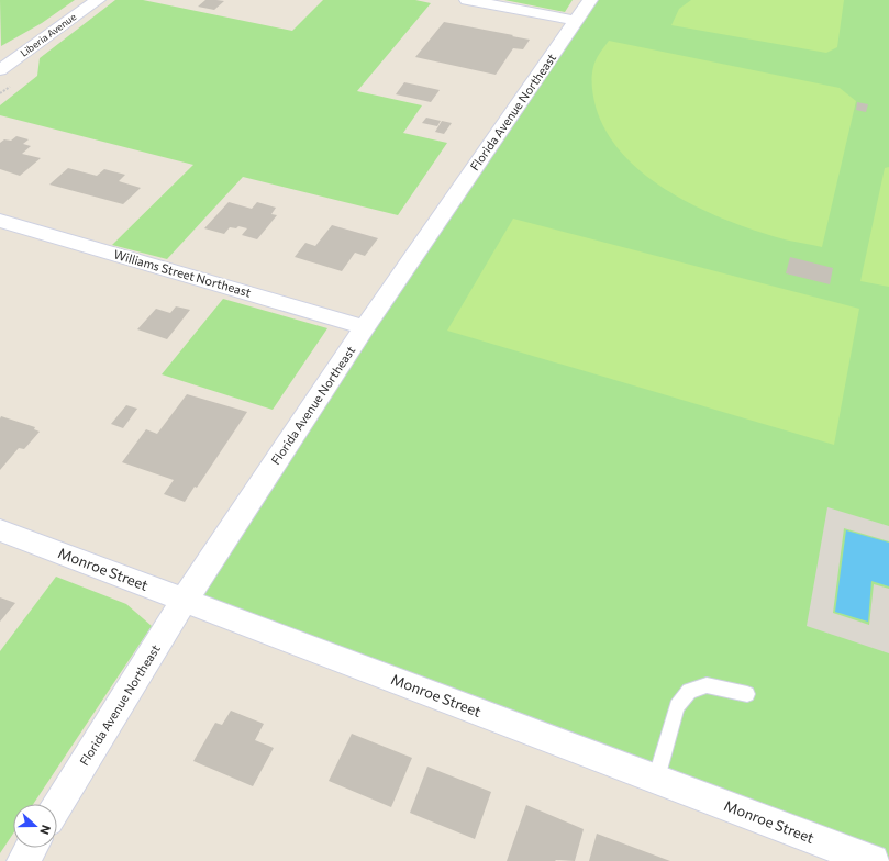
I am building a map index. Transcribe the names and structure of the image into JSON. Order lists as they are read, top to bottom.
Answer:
{
  "streets": {
    "street": [
      "Liberia Avenue",
      "Florida Avenue Northeast",
      "Williams Street Northeast",
      "Monroe Street"
    ]
  },
  "crossings": [
    ["Florida Avenue Northeast", "Williams Street Northeast"],
    ["Florida Avenue Northeast", "Monroe Street"]
  ],
  "north": "right"
}
